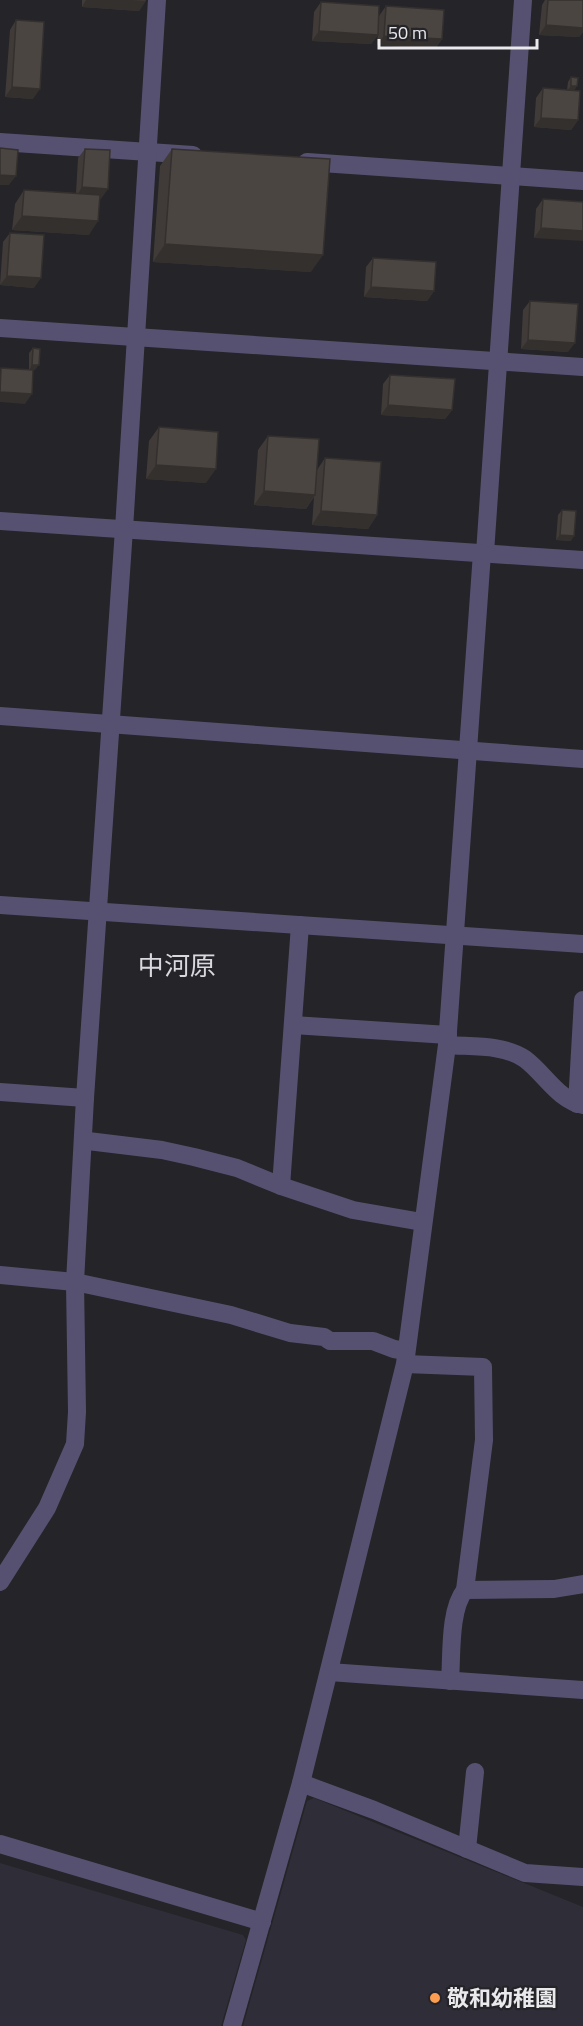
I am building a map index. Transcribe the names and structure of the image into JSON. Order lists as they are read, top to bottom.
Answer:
{
  "districts": ["中河原"],
  "places": ["敬和幼稚園"],
  "scale_bar": "50 m"
}
